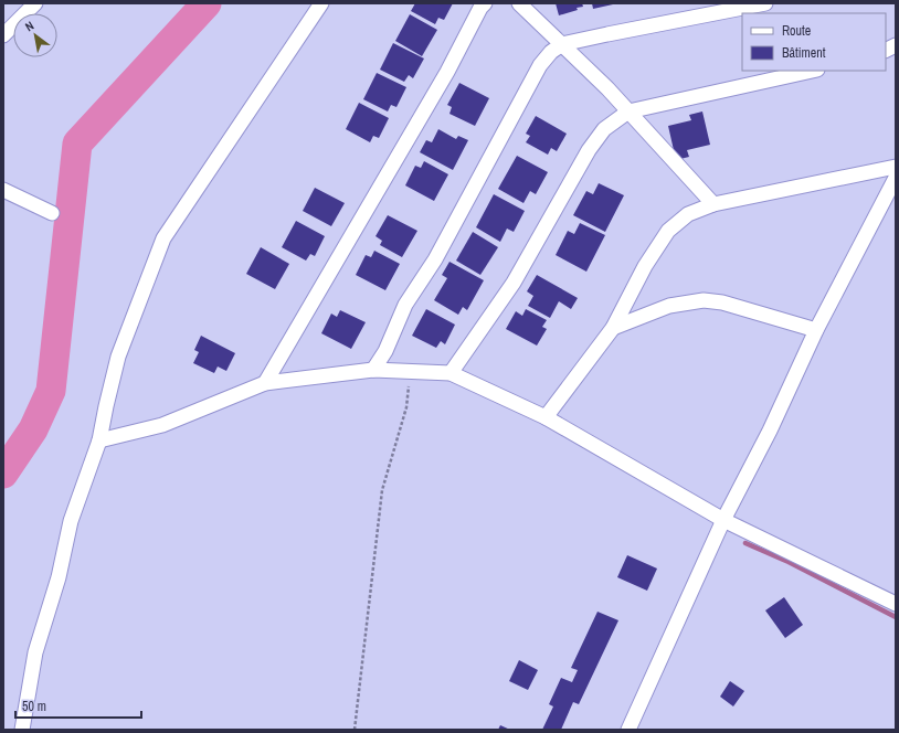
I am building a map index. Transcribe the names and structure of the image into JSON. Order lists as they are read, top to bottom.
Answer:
{
  "legend": ["Route", "Bâtiment"],
  "scale_bar": "50 m",
  "north": "top left"
}
